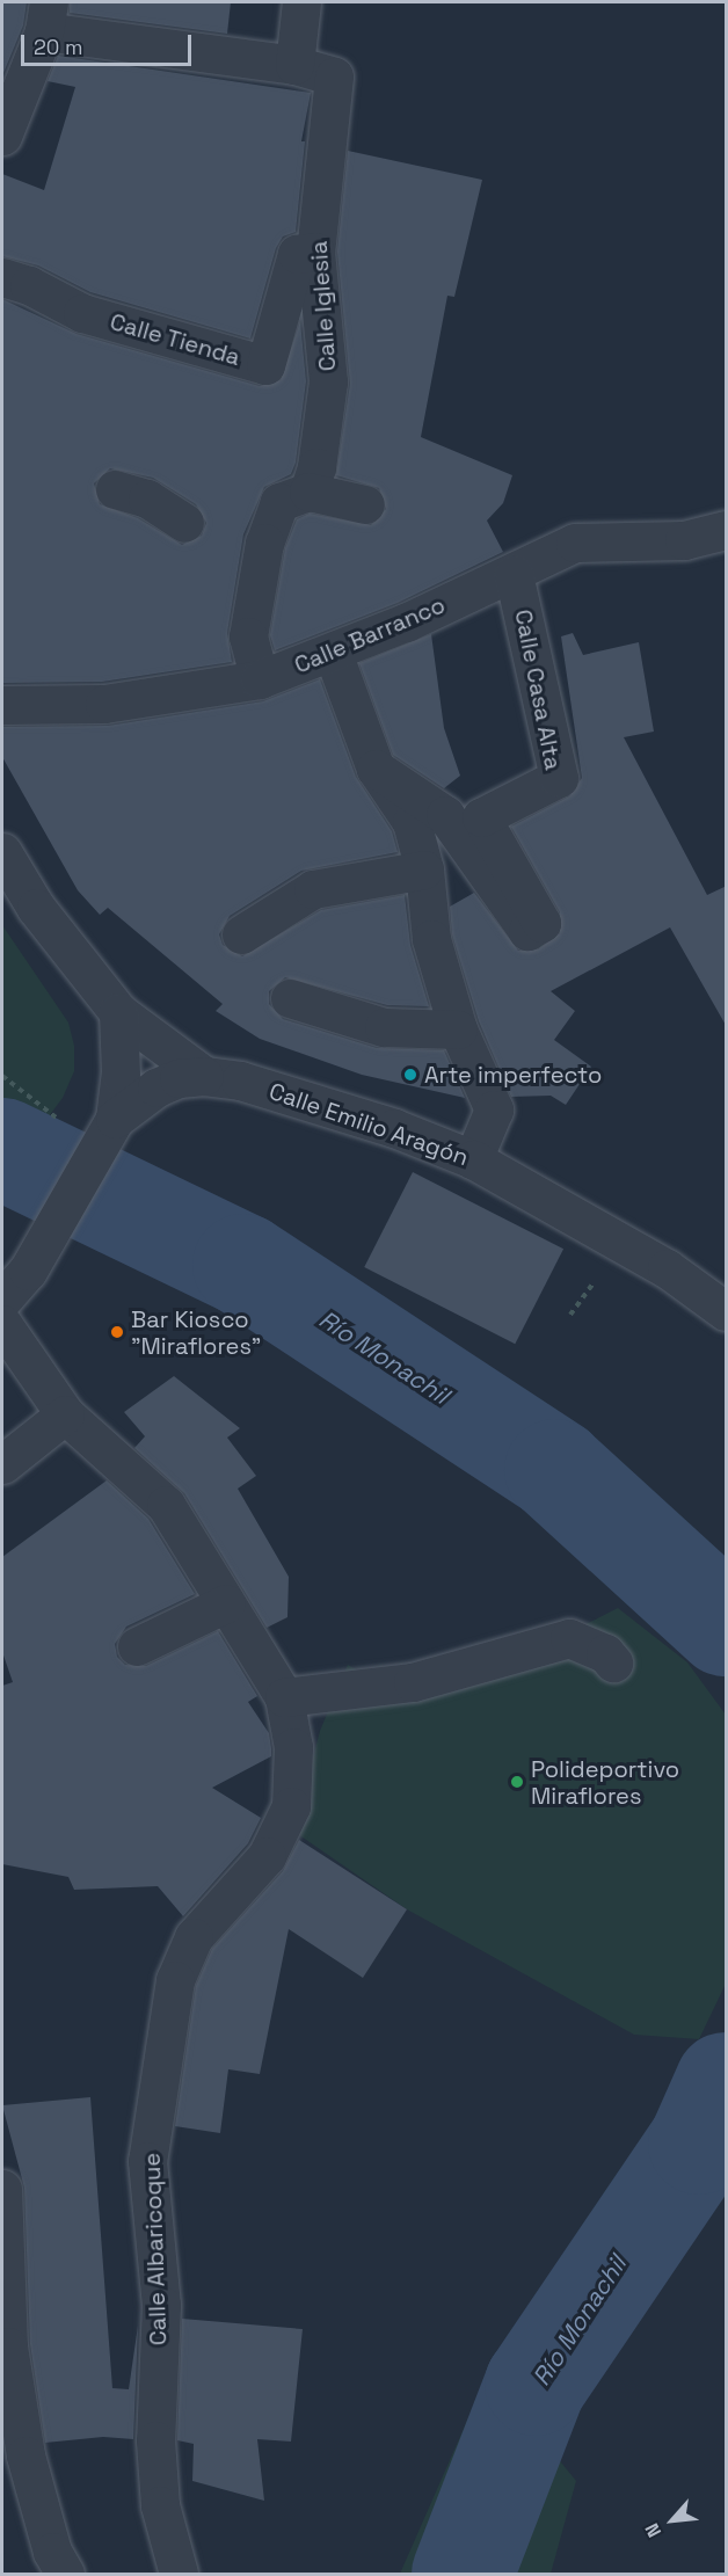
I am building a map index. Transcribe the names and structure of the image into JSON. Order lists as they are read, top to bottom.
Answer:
{
  "streets": {
    "street": [
      "Calle Iglesia",
      "Calle Tienda",
      "Calle Barranco",
      "Calle Casa Alta",
      "Calle Emilio Aragón",
      "Calle Albaricoque"
    ]
  },
  "crossings": [
    ["Calle Iglesia", "Calle Tienda"],
    ["Calle Barranco", "Calle Casa Alta"]
  ],
  "water": ["Río Monachil"],
  "places": ["Arte imperfecto", "Bar Kiosco \"Miraflores\"", "Polideportivo Miraflores"],
  "scale_bar": "20 m",
  "north": "bottom left"
}
